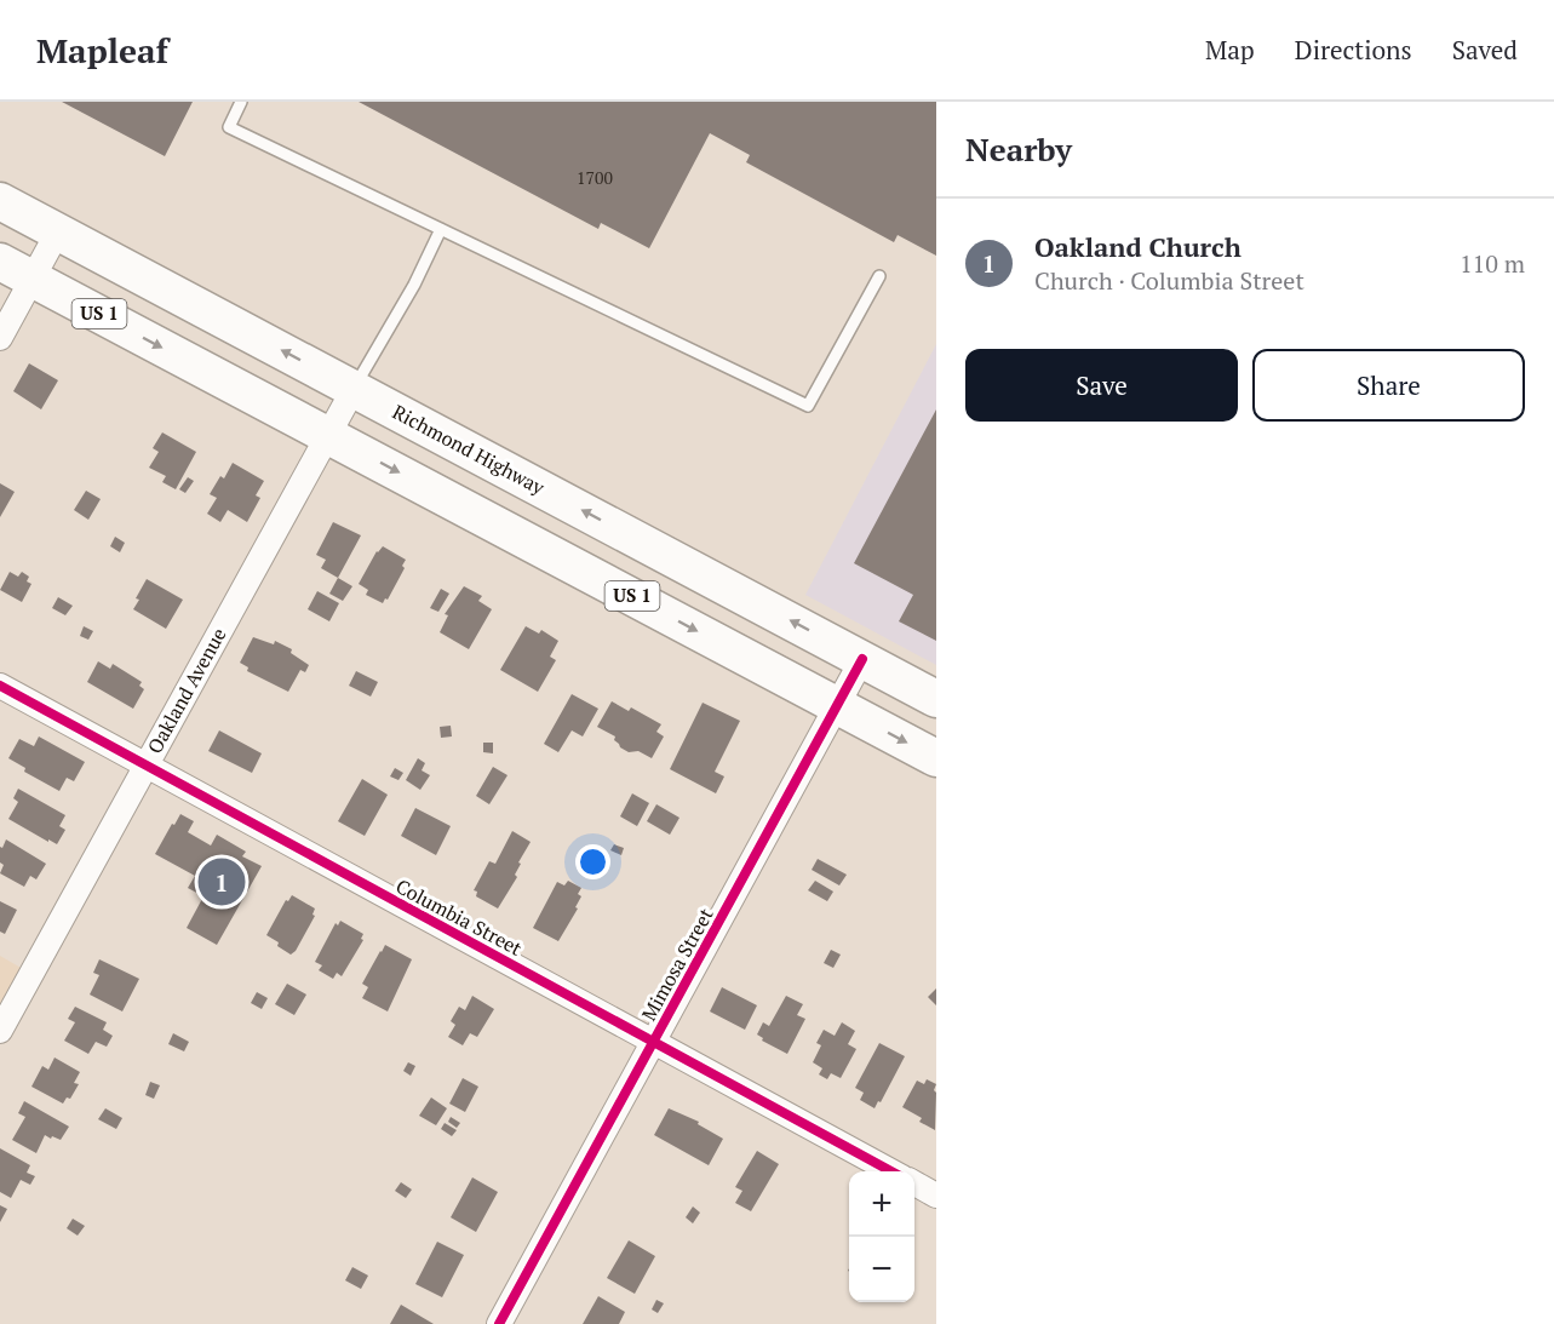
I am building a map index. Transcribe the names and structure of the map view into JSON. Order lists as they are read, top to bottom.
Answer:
{
  "streets": {
    "main road": ["US 1", "Richmond Highway"],
    "street": ["Oakland Avenue", "Columbia Street", "Mimosa Street"]
  },
  "crossings": [
    ["US 1", "Oakland Avenue"],
    ["US 1", "Mimosa Street"],
    ["Richmond Highway", "Oakland Avenue"],
    ["Richmond Highway", "Mimosa Street"],
    ["Oakland Avenue", "Columbia Street"],
    ["Columbia Street", "Mimosa Street"]
  ],
  "house_numbers": ["1700"],
  "page": {
    "header": "Mapleaf",
    "nav": ["Map", "Directions", "Saved"],
    "heading": "Nearby",
    "list": [
      {
        "mark": "1",
        "name": "Oakland Church",
        "note": "Church · Columbia Street",
        "value": "110 m"
      }
    ],
    "buttons": ["Save", "Share"],
    "pins": "1",
    "map_buttons": ["+", "−"]
  }
}
